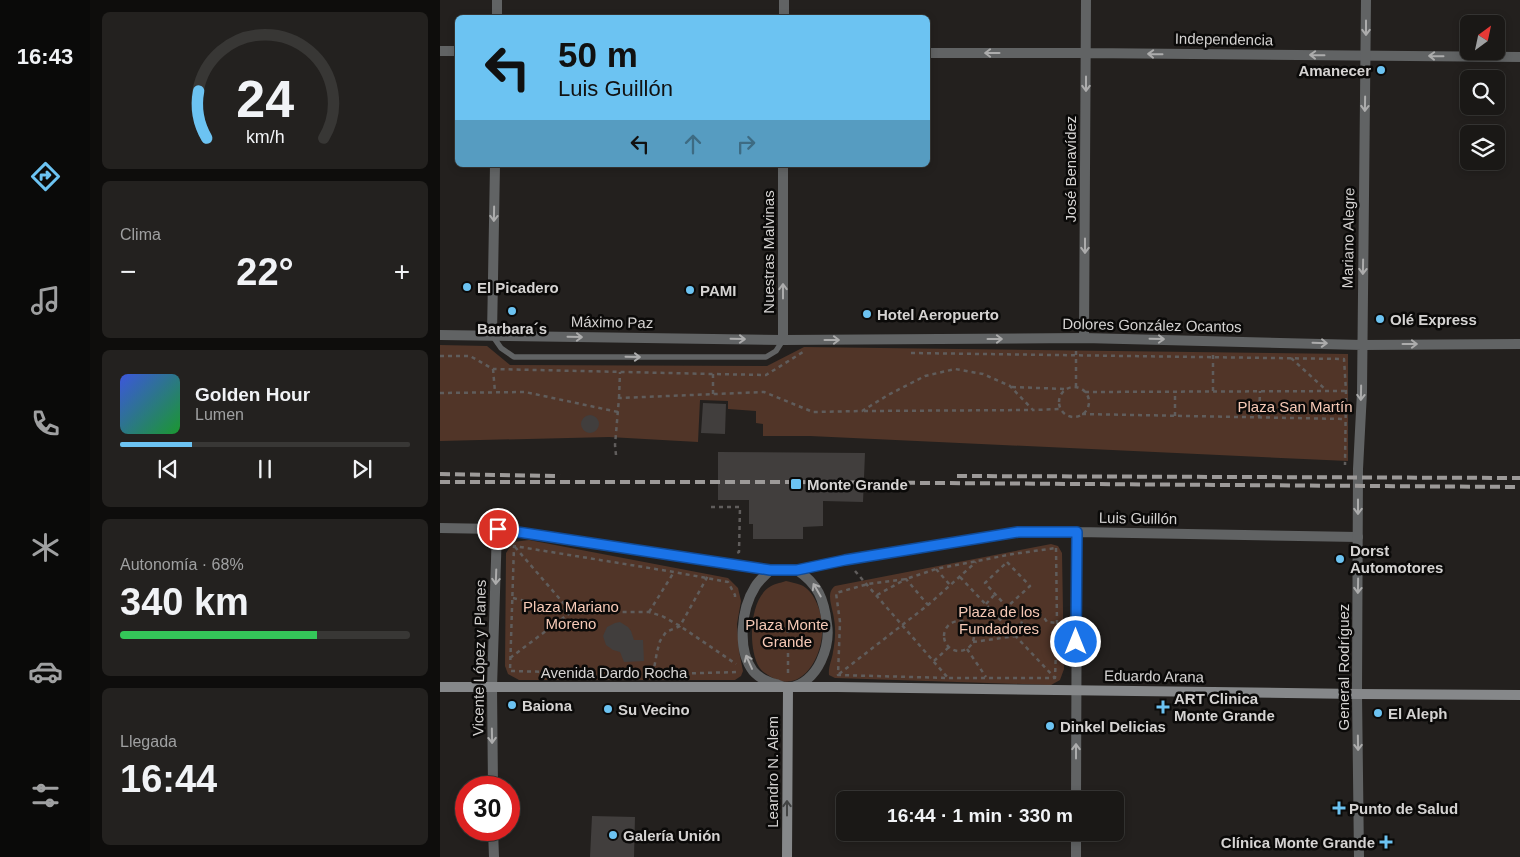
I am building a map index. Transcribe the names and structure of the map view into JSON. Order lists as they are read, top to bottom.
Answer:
{
  "streets": {
    "main road": ["Avenida Dardo Rocha", "Eduardo Arana", "Leandro N. Alem"],
    "street": [
      "Independencia",
      "José Benavídez",
      "Mariano Alegre",
      "Nuestras Malvinas",
      "Máximo Paz",
      "Dolores González Ocantos",
      "Luis Guillón",
      "Vicente López y Planes",
      "General Rodríguez"
    ]
  },
  "crossings": [
    ["Independencia", "José Benavídez"],
    ["Independencia", "Mariano Alegre"],
    ["José Benavídez", "Dolores González Ocantos"],
    ["Mariano Alegre", "Dolores González Ocantos"],
    ["Mariano Alegre", "General Rodríguez"],
    ["Nuestras Malvinas", "Máximo Paz"],
    ["Nuestras Malvinas", "Dolores González Ocantos"],
    ["Máximo Paz", "Dolores González Ocantos"],
    ["Luis Guillón", "Vicente López y Planes"],
    ["Luis Guillón", "General Rodríguez"],
    ["Vicente López y Planes", "Avenida Dardo Rocha"],
    ["General Rodríguez", "Eduardo Arana"],
    ["Avenida Dardo Rocha", "Eduardo Arana"],
    ["Avenida Dardo Rocha", "Leandro N. Alem"],
    ["Eduardo Arana", "Leandro N. Alem"]
  ],
  "one_way": [
    "Independencia",
    "José Benavídez",
    "Mariano Alegre",
    "Nuestras Malvinas",
    "Máximo Paz",
    "Dolores González Ocantos",
    "Vicente López y Planes",
    "General Rodríguez",
    "Leandro N. Alem"
  ],
  "parks": [
    "Plaza San Martín",
    "Plaza Mariano Moreno",
    "Plaza de los Fundadores",
    "Plaza Monte Grande"
  ],
  "places": {
    "other": [
      "Amanecer",
      "El Picadero",
      "PAMI",
      "Barbara´s",
      "Hotel Aeropuerto",
      "Olé Express",
      "Dorst Automotores",
      "Baiona",
      "Su Vecino",
      "El Aleph",
      "Dinkel Delicias",
      "Galería Unión"
    ],
    "transit": ["Monte Grande"],
    "health": ["ART Clinica Monte Grande", "Punto de Salud", "Clínica Monte Grande"]
  },
  "north": "top right",
  "page": {
    "tabs": "16:43",
    "turn": ["50 m", "Luis Guillón"],
    "tile": [
      "Clima",
      ["Autonomía · 68%", "340 km"],
      ["Llegada", "16:44"]
    ],
    "heat": ["−", "22°", "+"],
    "song": ["Golden Hour", "Lumen"],
    "limit": "30",
    "trip": "16:44 · 1 min · 330 m",
    "gauge": ["24", "km/h"]
  }
}
